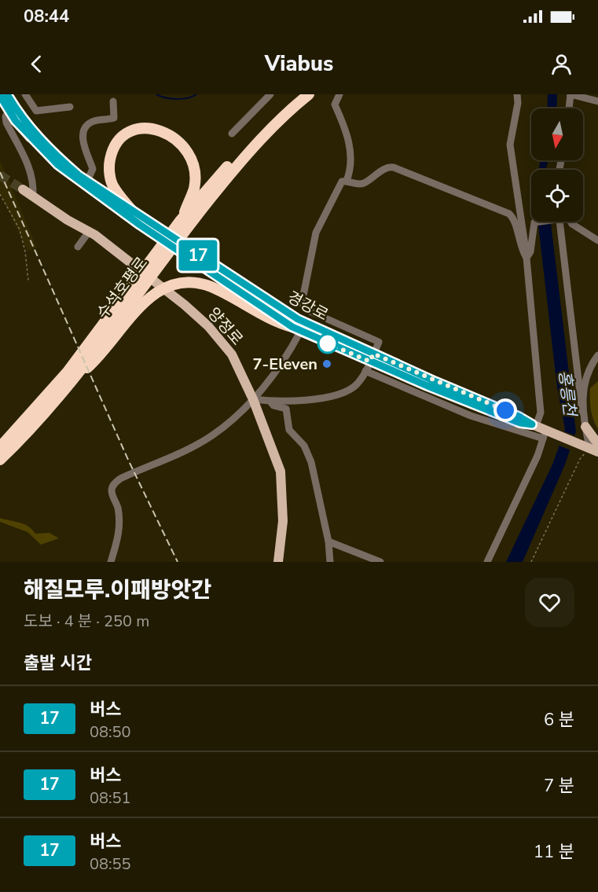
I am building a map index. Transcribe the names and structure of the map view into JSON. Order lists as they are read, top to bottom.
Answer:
{
  "streets": {
    "highway": ["수석호평로"],
    "main road": ["경강로", "양정로"]
  },
  "water": ["홍릉천"],
  "places": ["7-Eleven"],
  "lines": ["bus line 17"],
  "north": "bottom",
  "page": {
    "status": "08:44",
    "header": "Viabus",
    "on_map": "17",
    "heading": [
      ["해질모루.이패방앗간", "도보 · 4 분 · 250 m"],
      "출발 시간"
    ],
    "list": [
      {
        "mark": "17",
        "name": "버스",
        "note": "08:50",
        "value": "6 분"
      },
      {
        "mark": "17",
        "name": "버스",
        "note": "08:51",
        "value": "7 분"
      },
      {
        "mark": "17",
        "name": "버스",
        "note": "08:55",
        "value": "11 분"
      }
    ]
  }
}
